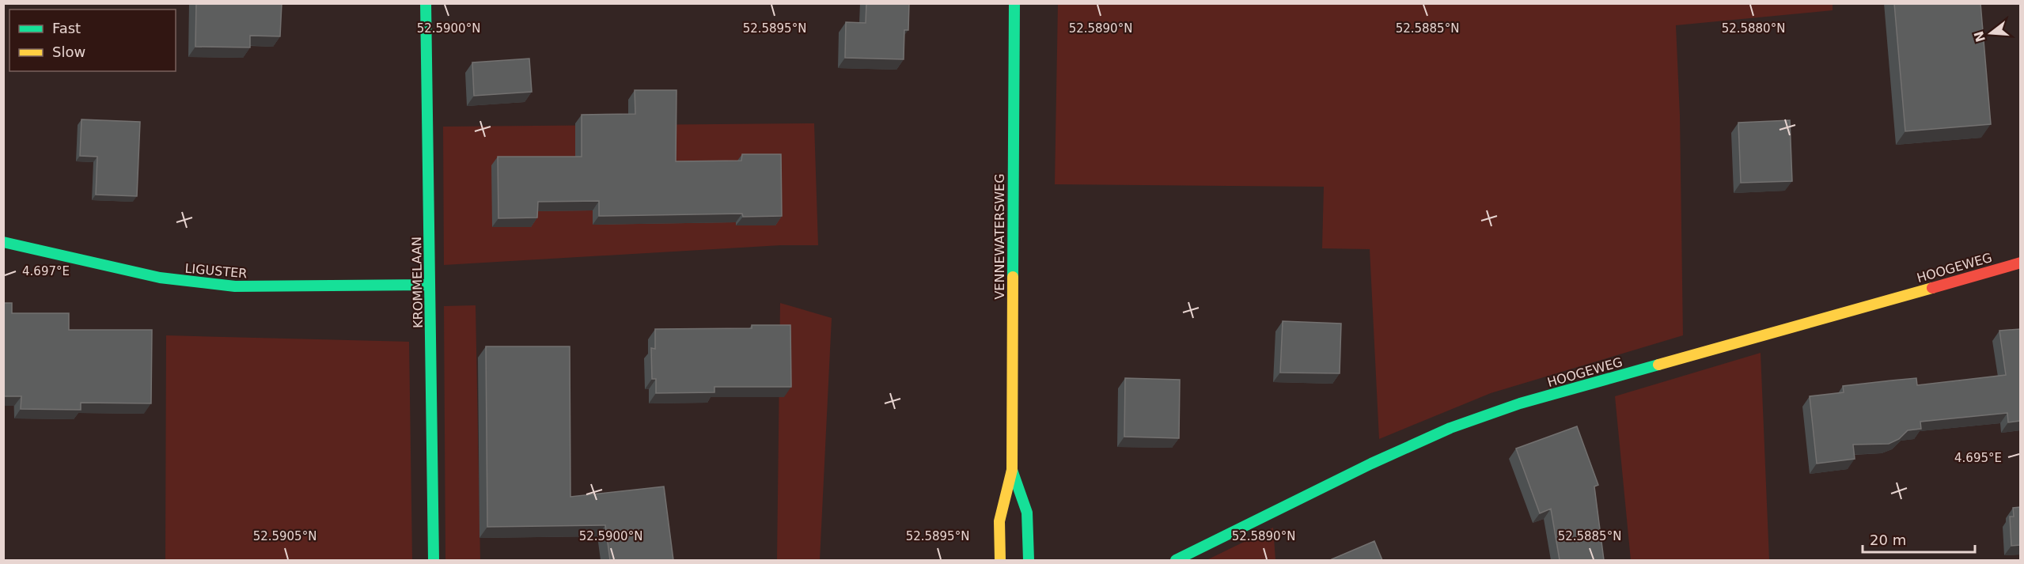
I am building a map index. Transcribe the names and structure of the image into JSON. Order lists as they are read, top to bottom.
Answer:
{
  "streets": {
    "street": [
      "VENNEWATERSWEG",
      "HOOGEWEG",
      "LIGUSTER",
      "KROMMELAAN"
    ]
  },
  "crossings": [
    ["LIGUSTER", "KROMMELAAN"]
  ],
  "legend": ["Fast", "Slow"],
  "scale_bar": "20 m",
  "north": "left",
  "coordinates": [
    "52.5900°N",
    "52.5895°N",
    "52.5890°N",
    "52.5885°N",
    "52.5880°N",
    "4.697°E",
    "4.695°E",
    "52.5905°N"
  ]
}
